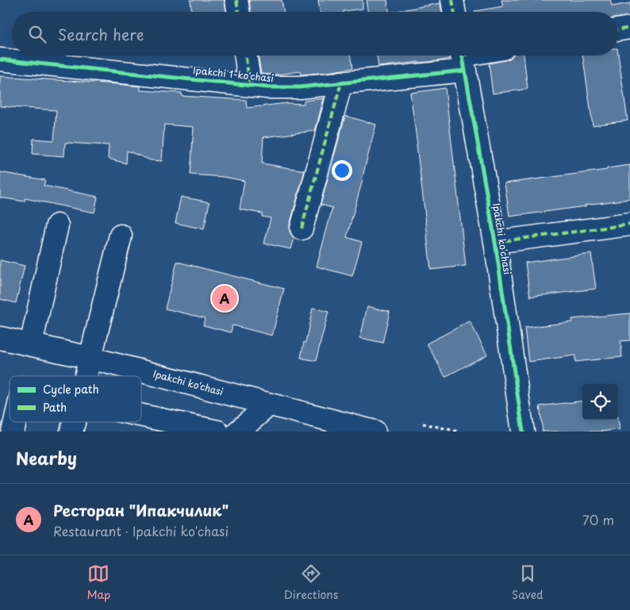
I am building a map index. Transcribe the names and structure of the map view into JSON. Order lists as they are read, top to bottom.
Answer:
{
  "streets": {
    "street": ["Ipakchi 1-ko'chasi", "Ipakchi ko'chasi"]
  },
  "crossings": [
    ["Ipakchi 1-ko'chasi", "Ipakchi ko'chasi"]
  ],
  "legend": ["Cycle path", "Path"],
  "page": {
    "search": "Search here",
    "pins": "A",
    "heading": "Nearby",
    "list": [
      {
        "mark": "A",
        "name": "Ресторан \"Ипакчилик\"",
        "note": "Restaurant · Ipakchi ko'chasi",
        "value": "70 m"
      }
    ],
    "nav": ["Map", "Directions", "Saved"]
  }
}
